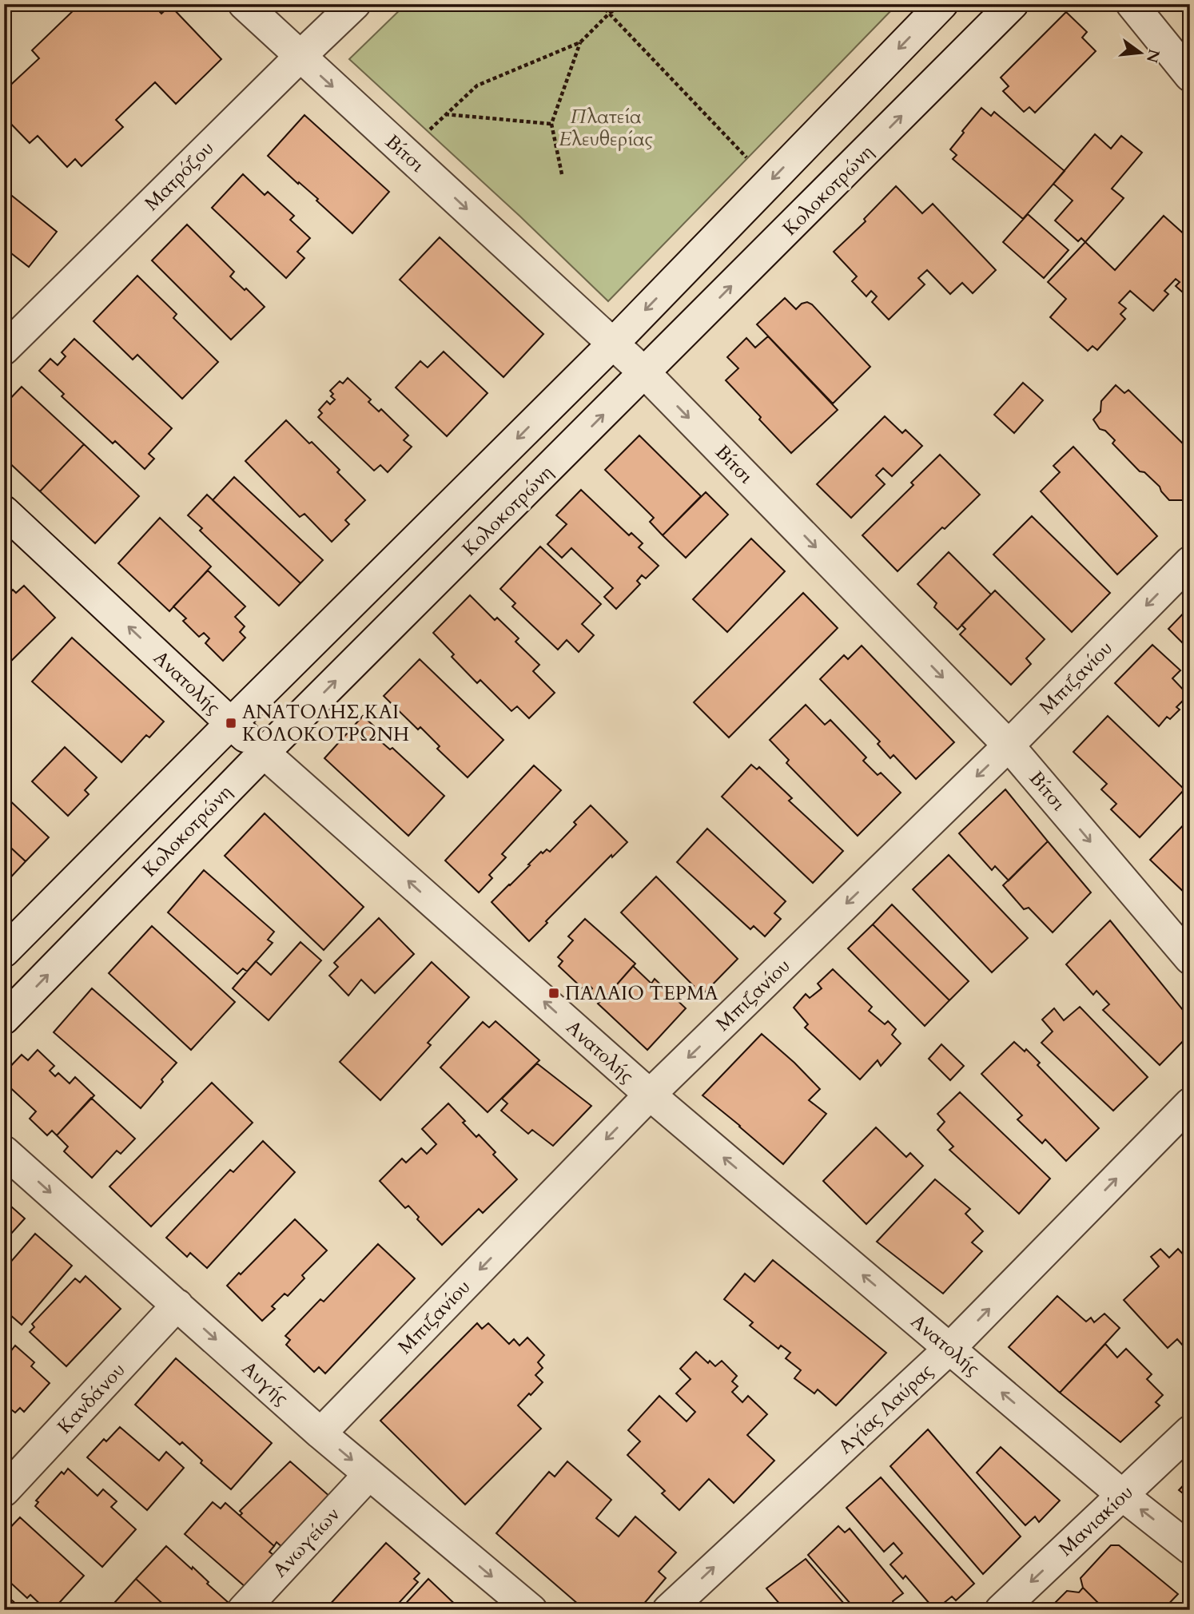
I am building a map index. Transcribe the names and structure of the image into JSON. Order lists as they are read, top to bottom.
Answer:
{
  "streets": {
    "street": [
      "Βίτσι",
      "Ματρόζου",
      "Κολοκοτρώνη",
      "Μπιζανίου",
      "Ανατολής",
      "Αυγής",
      "Κανδάνου",
      "Αγίας Λαύρας",
      "Μανιακίου",
      "Ανωγείων"
    ]
  },
  "crossings": [
    ["Βίτσι", "Ματρόζου"],
    ["Βίτσι", "Κολοκοτρώνη"],
    ["Βίτσι", "Μπιζανίου"],
    ["Κολοκοτρώνη", "Ανατολής"],
    ["Μπιζανίου", "Ανατολής"],
    ["Μπιζανίου", "Αυγής"],
    ["Ανατολής", "Αγίας Λαύρας"],
    ["Ανατολής", "Μανιακίου"],
    ["Αυγής", "Κανδάνου"],
    ["Αυγής", "Ανωγείων"]
  ],
  "one_way": [
    "Βίτσι",
    "Μπιζανίου",
    "Ανατολής",
    "Αυγής",
    "Αγίας Λαύρας",
    "Μανιακίου"
  ],
  "parks": ["Πλατεία Ελευθερίας"],
  "places": {
    "transit": ["ΑΝΑΤΟΛΗΣ ΚΑΙ ΚΟΛΟΚΟΤΡΩΝΗ", "ΠΑΛΑΙΟ ΤΕΡΜΑ"]
  },
  "north": "right"
}
